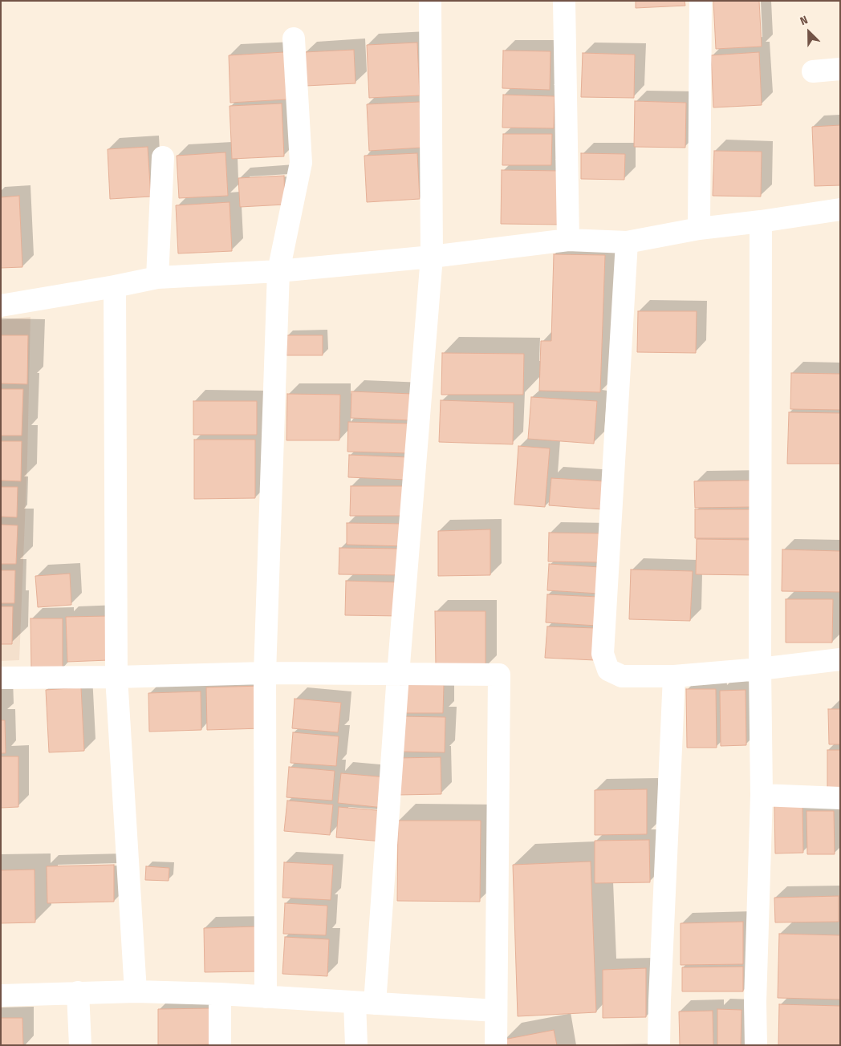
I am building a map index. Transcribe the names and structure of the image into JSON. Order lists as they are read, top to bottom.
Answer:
{
  "north": "top left"
}
